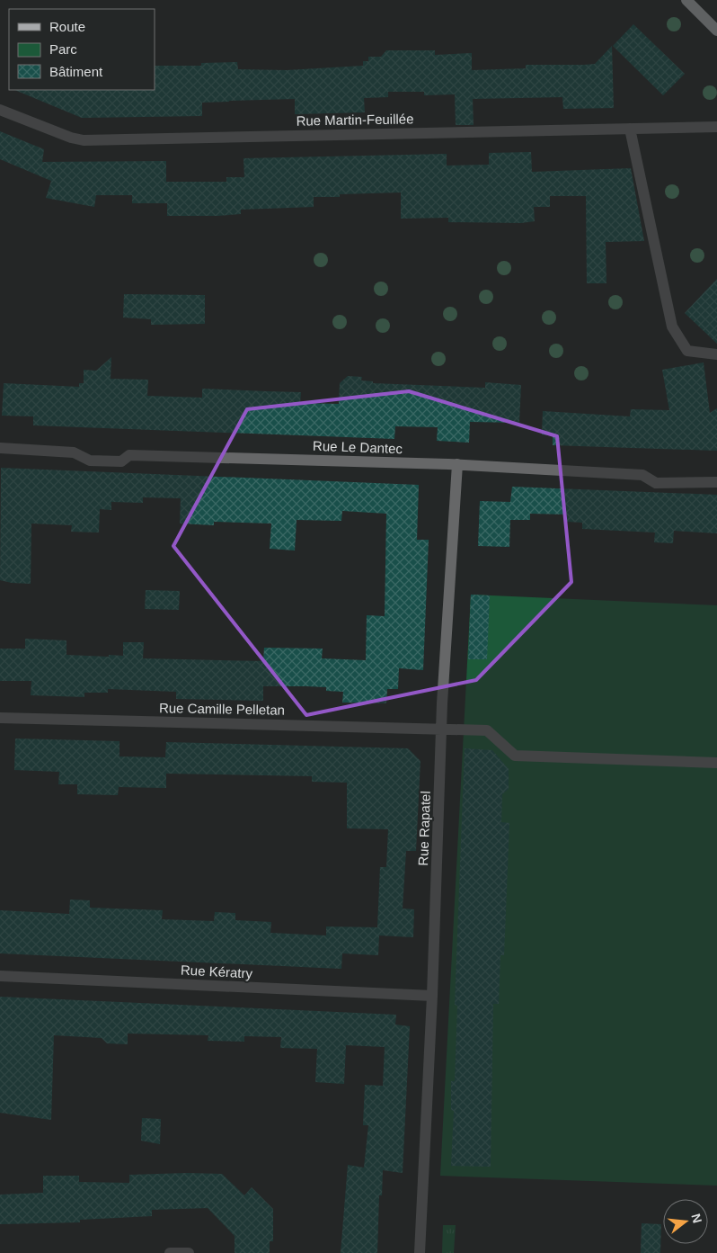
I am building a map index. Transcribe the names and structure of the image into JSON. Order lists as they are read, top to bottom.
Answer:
{
  "streets": {
    "street": [
      "Rue Martin-Feuillée",
      "Rue Le Dantec",
      "Rue Camille Pelletan",
      "Rue Rapatel",
      "Rue Kératry"
    ]
  },
  "crossings": [
    ["Rue Le Dantec", "Rue Rapatel"],
    ["Rue Camille Pelletan", "Rue Rapatel"],
    ["Rue Rapatel", "Rue Kératry"]
  ],
  "legend": ["Route", "Parc", "Bâtiment"],
  "north": "right"
}
